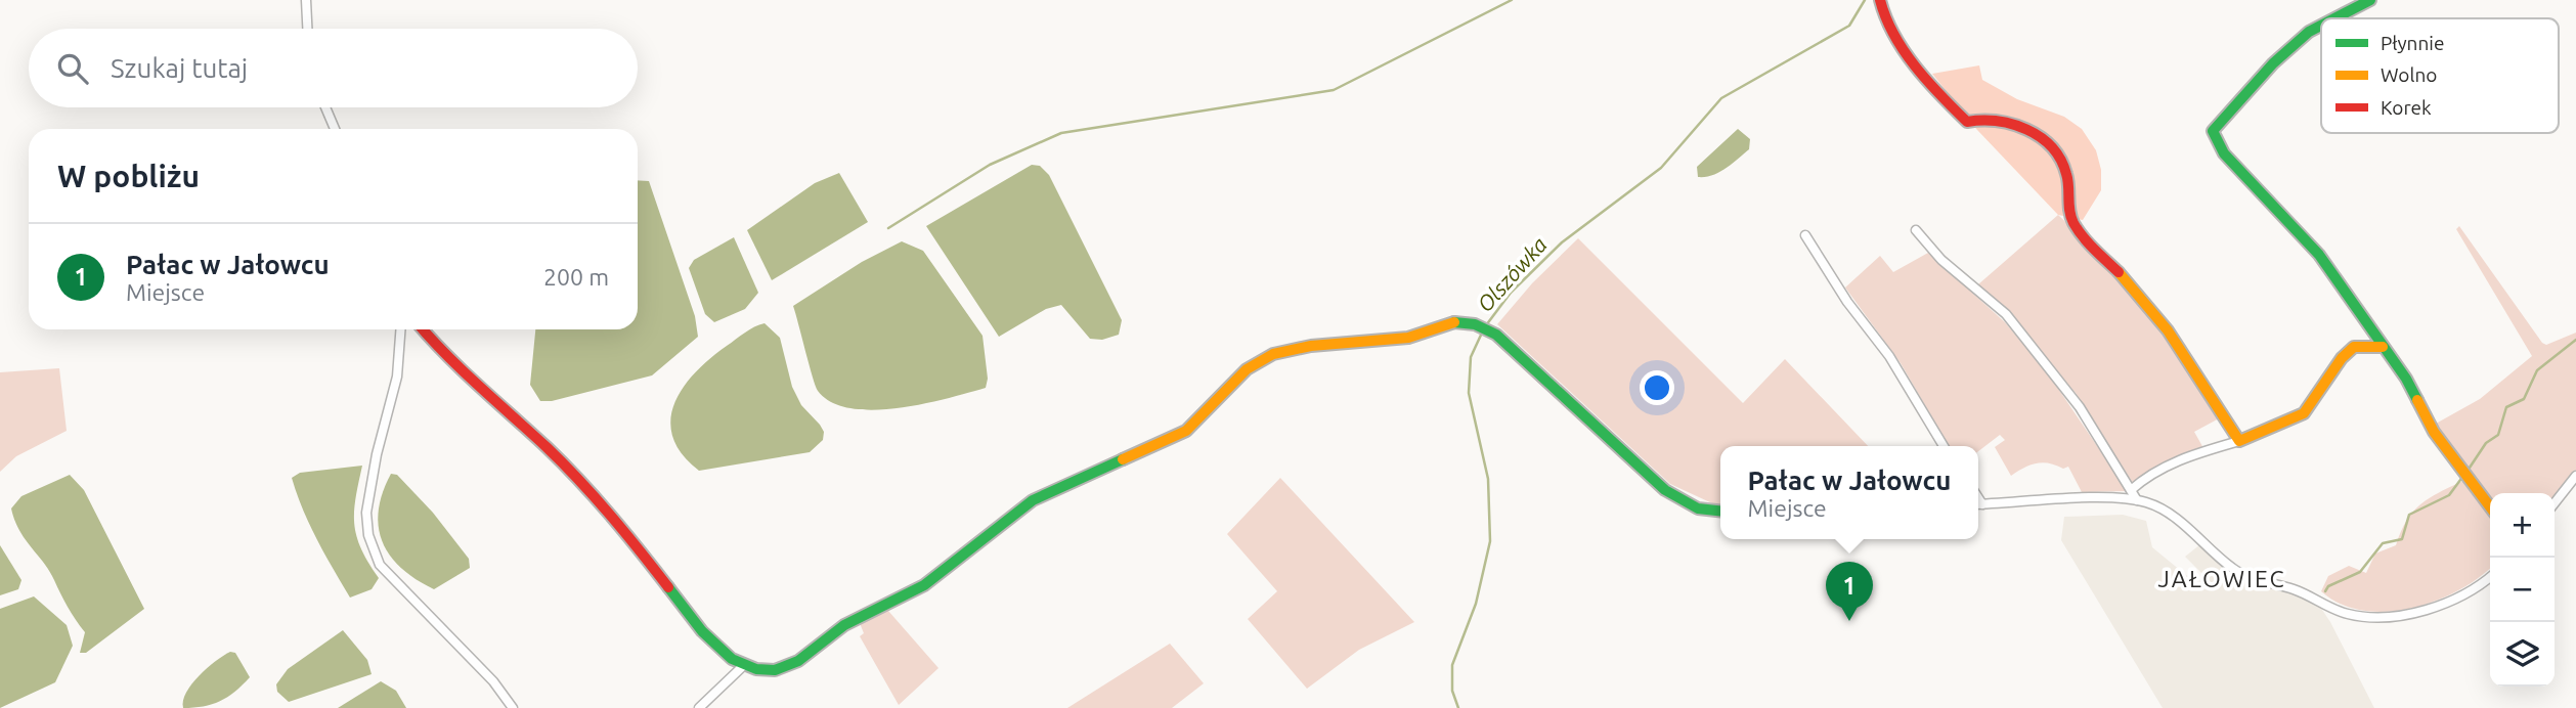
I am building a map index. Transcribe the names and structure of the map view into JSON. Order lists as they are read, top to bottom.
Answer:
{
  "districts": ["JAŁOWIEC"],
  "water": ["Olszówka"],
  "legend": ["Płynnie", "Wolno", "Korek"],
  "page": {
    "search": "Szukaj tutaj",
    "heading": "W pobliżu",
    "list": [
      {
        "mark": "1",
        "name": "Pałac w Jałowcu",
        "note": "Miejsce",
        "value": "200 m"
      }
    ],
    "popup": ["Pałac w Jałowcu", "Miejsce"],
    "map_buttons": ["+", "−"],
    "pins": "1"
  }
}
